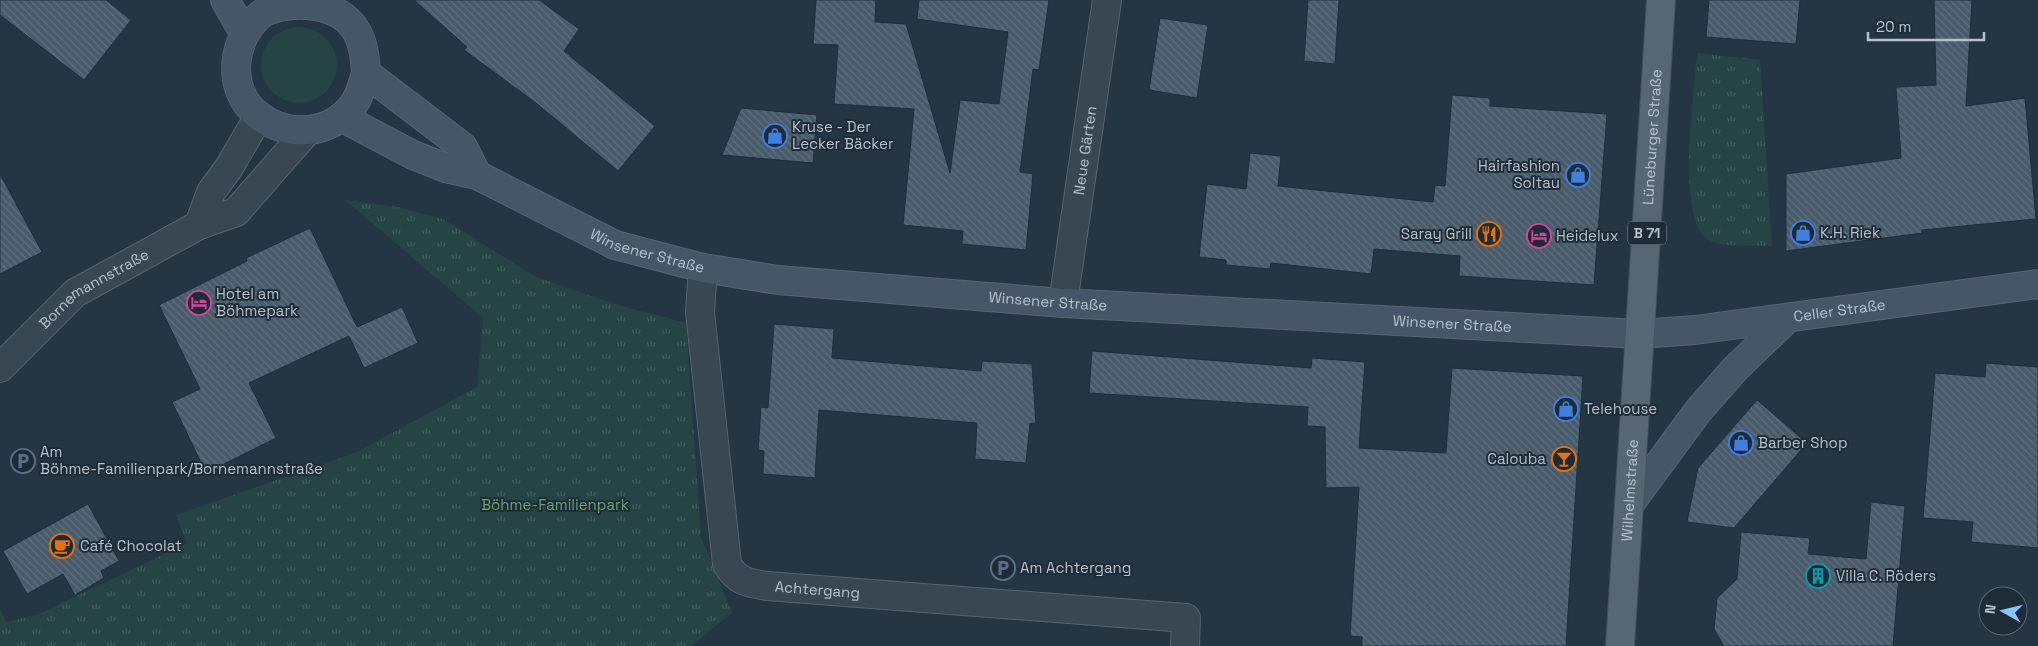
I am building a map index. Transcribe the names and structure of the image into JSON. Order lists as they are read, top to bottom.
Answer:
{
  "streets": {
    "main road": [
      "Lüneburger Straße",
      "B 71",
      "Winsener Straße",
      "Celler Straße",
      "Wilhelmstraße"
    ],
    "street": ["Neue Gärten", "Bornemannstraße", "Achtergang"]
  },
  "crossings": [
    ["Lüneburger Straße", "Winsener Straße"],
    ["Lüneburger Straße", "Celler Straße"],
    ["Lüneburger Straße", "Wilhelmstraße"],
    ["Neue Gärten", "Winsener Straße"],
    ["Winsener Straße", "Bornemannstraße"],
    ["Winsener Straße", "Celler Straße"],
    ["Winsener Straße", "Wilhelmstraße"],
    ["Winsener Straße", "Achtergang"],
    ["Celler Straße", "Wilhelmstraße"]
  ],
  "parks": ["Böhme-Familienpark"],
  "places": {
    "shop": [
      "Kruse - Der Lecker Bäcker",
      "Hairfashion Soltau",
      "K.H. Riek",
      "Telehouse",
      "Barber Shop"
    ],
    "restaurant": ["Saray Grill"],
    "hotel": ["Heidelux", "Hotel am Böhmepark"],
    "bar": ["Calouba"],
    "parking": ["Am Böhme-Familienpark/Bornemannstraße", "Am Achtergang"],
    "cafe": ["Café Chocolat"],
    "building": ["Villa C. Röders"]
  },
  "scale_bar": "20 m",
  "north": "left"
}
